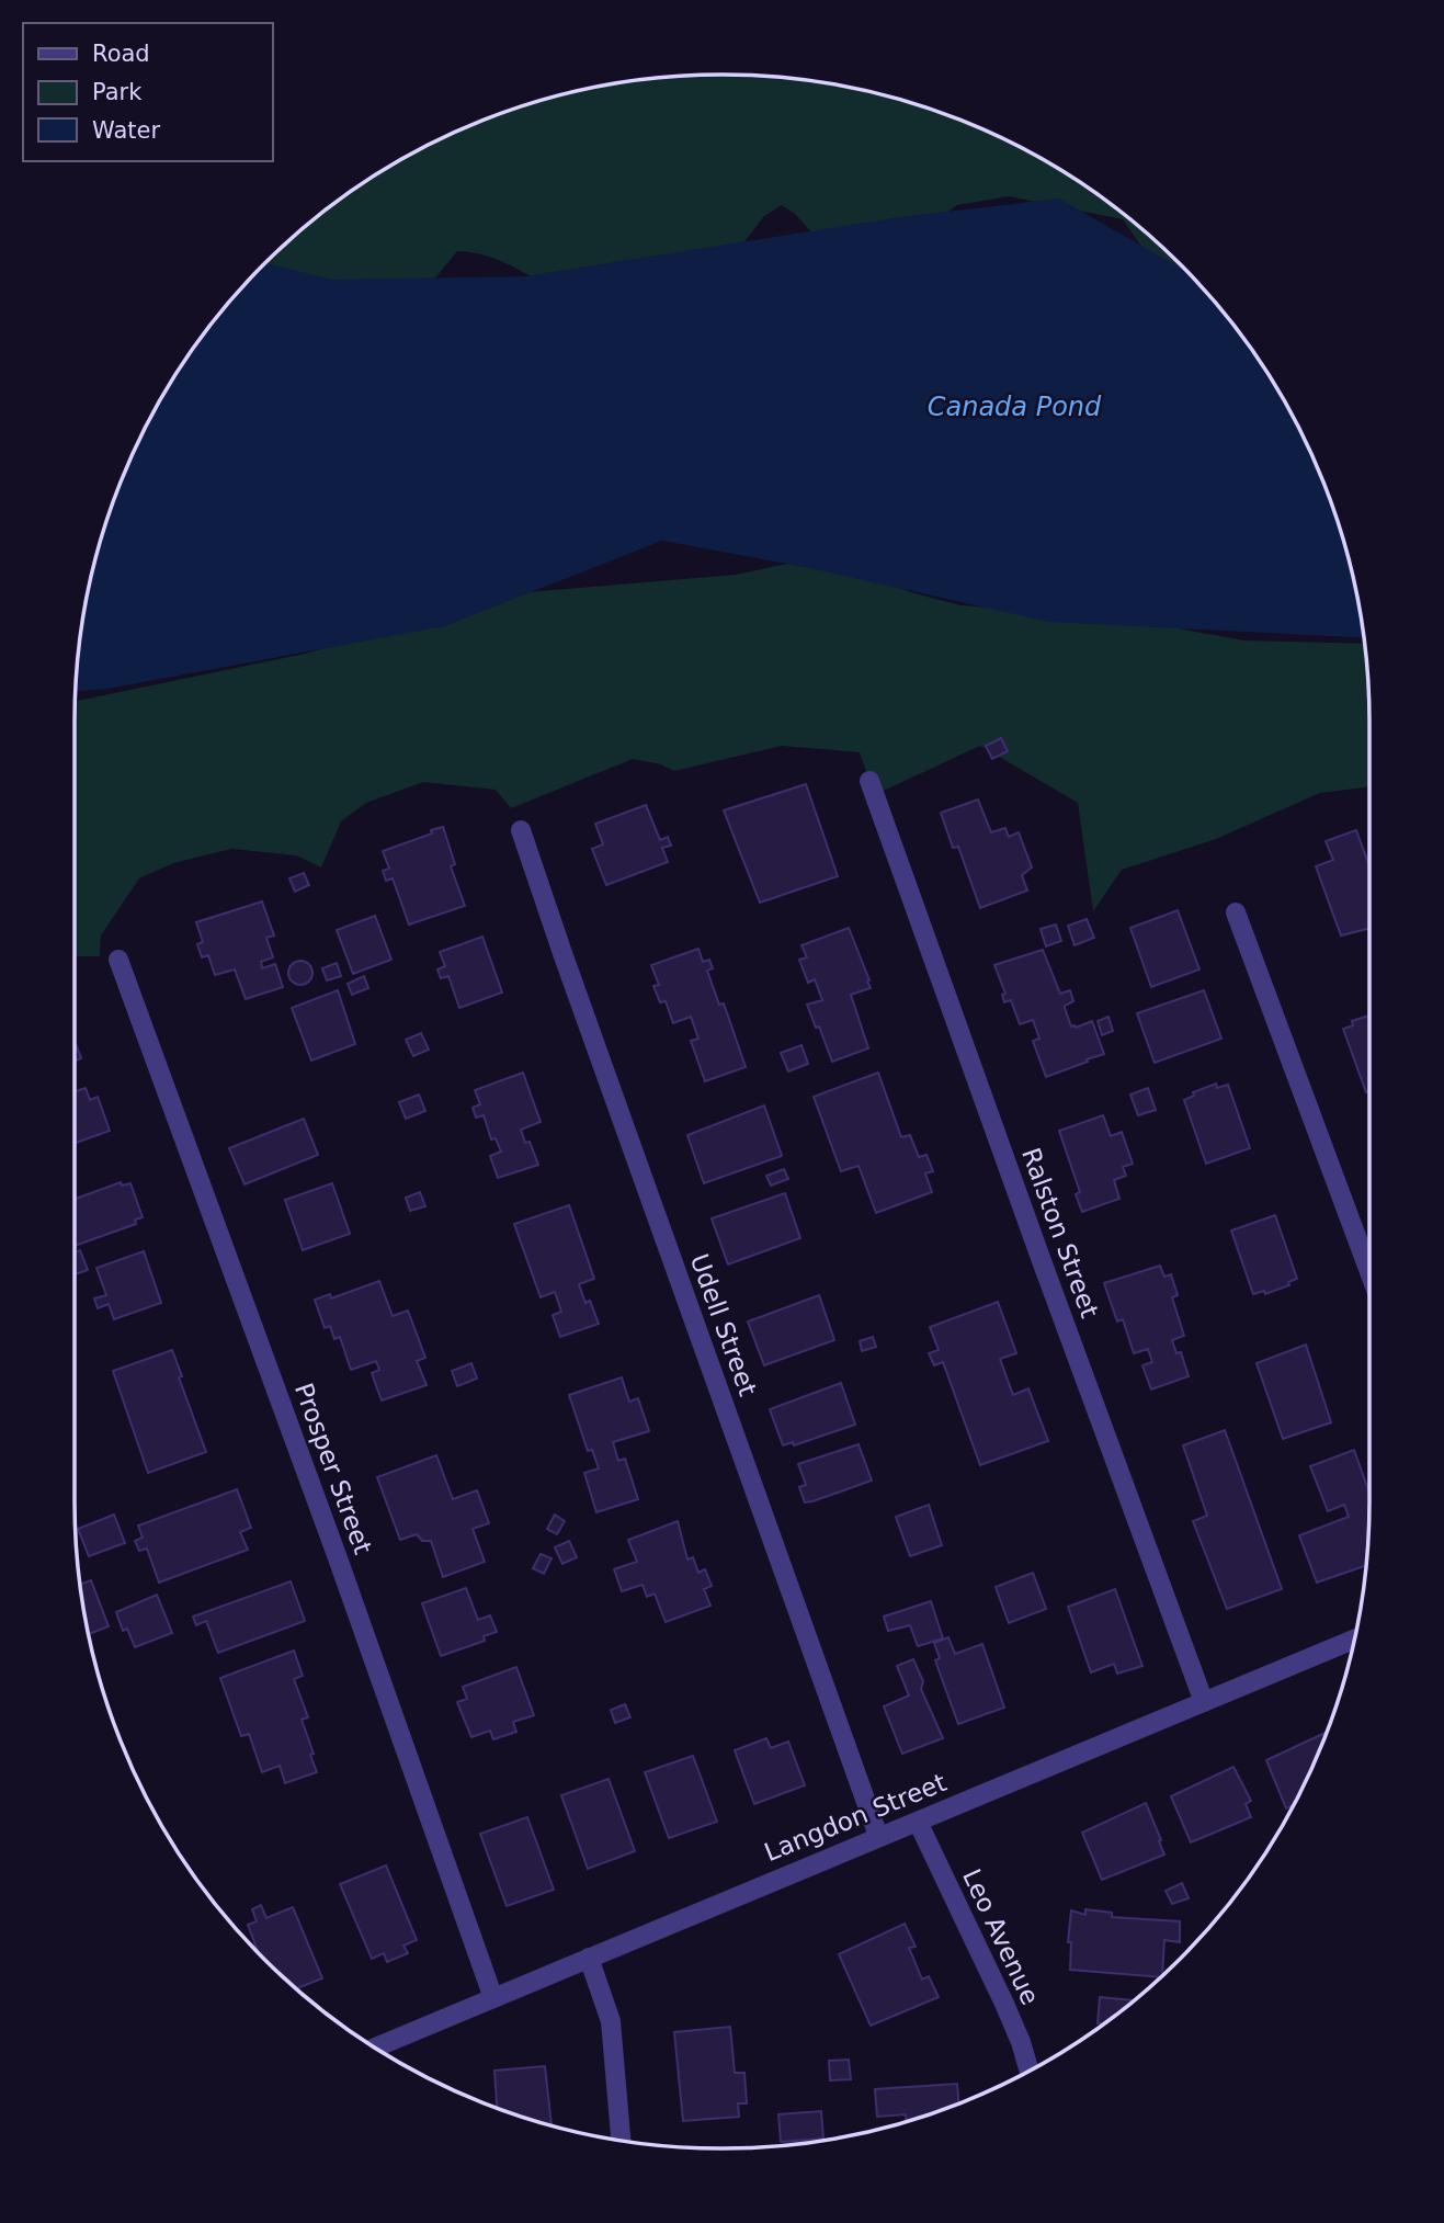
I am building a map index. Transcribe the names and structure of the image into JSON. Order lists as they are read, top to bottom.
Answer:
{
  "streets": {
    "street": [
      "Ralston Street",
      "Udell Street",
      "Prosper Street",
      "Langdon Street",
      "Leo Avenue"
    ]
  },
  "crossings": [
    ["Ralston Street", "Langdon Street"],
    ["Udell Street", "Langdon Street"],
    ["Prosper Street", "Langdon Street"],
    ["Langdon Street", "Leo Avenue"]
  ],
  "water": ["Canada Pond"],
  "legend": ["Road", "Park", "Water"]
}
